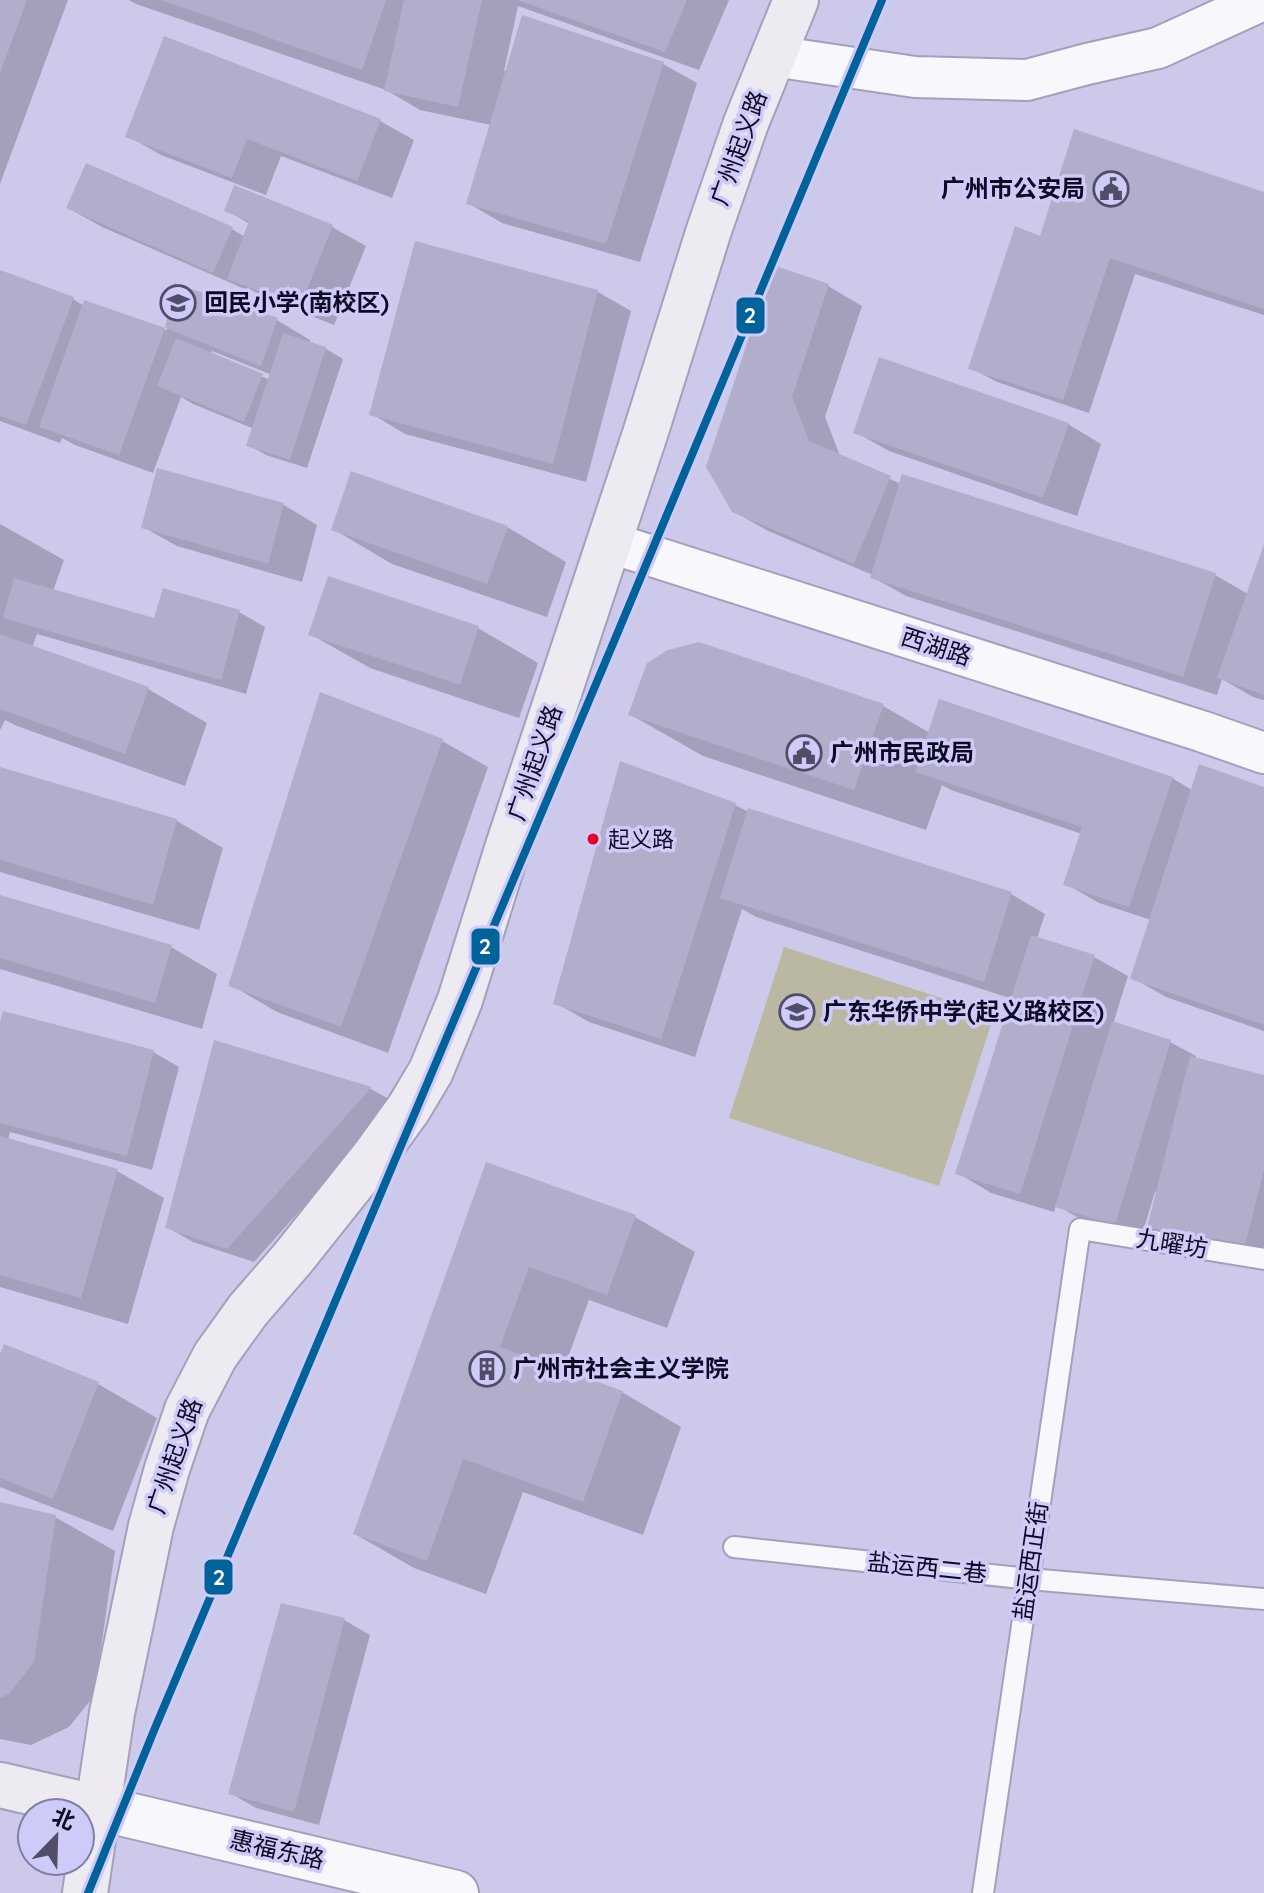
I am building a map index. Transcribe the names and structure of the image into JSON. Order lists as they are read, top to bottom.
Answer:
{
  "streets": {
    "main road": ["广州起义路"],
    "street": ["西湖路", "惠福东路"],
    "lane": ["九曜坊", "盐运西正街", "盐运西二巷"]
  },
  "crossings": [
    ["广州起义路", "西湖路"],
    ["广州起义路", "惠福东路"],
    ["九曜坊", "盐运西正街"],
    ["盐运西正街", "盐运西二巷"]
  ],
  "places": {
    "public building": ["广州市公安局", "广州市民政局"],
    "school or university": ["回民小学(南校区)", "广东华侨中学(起义路校区)"],
    "other": ["起义路"],
    "building": ["广州市社会主义学院"]
  },
  "lines": ["transit line 2"],
  "north": "top right"
}
